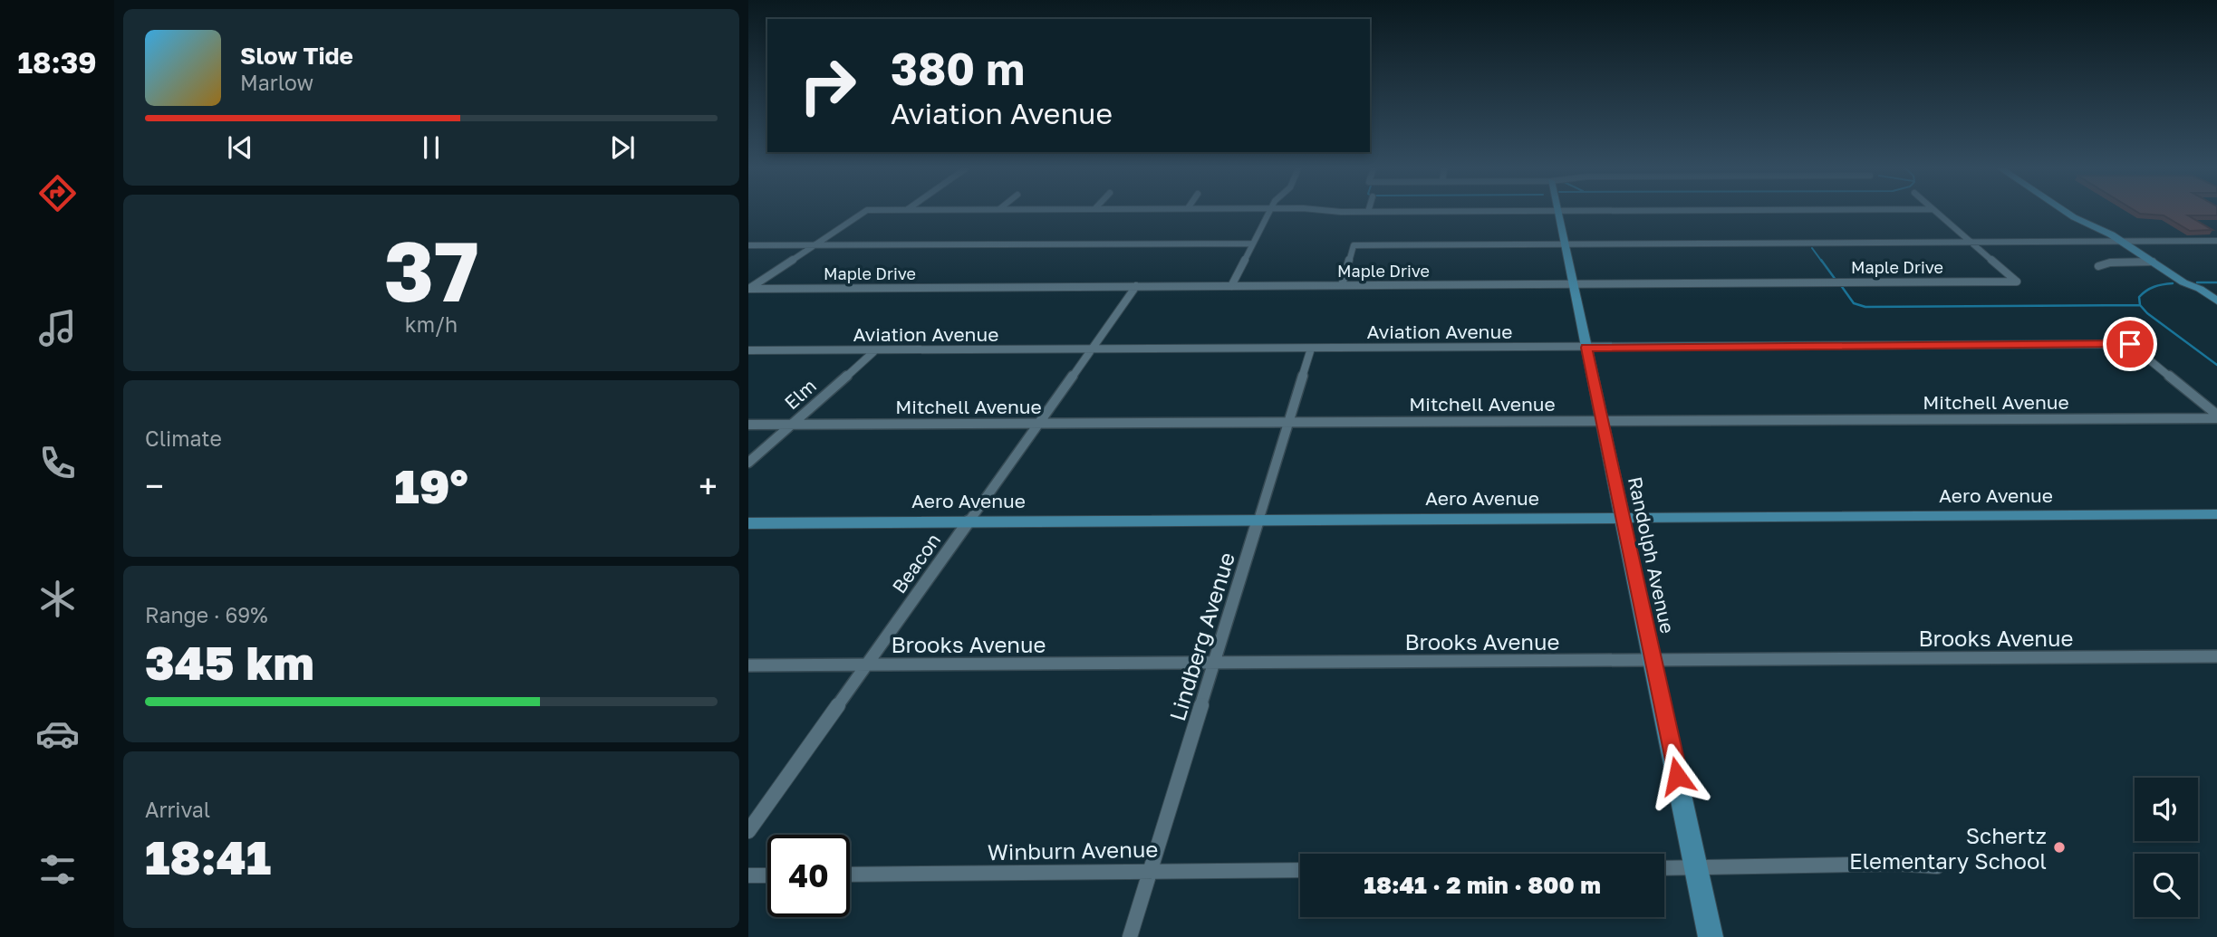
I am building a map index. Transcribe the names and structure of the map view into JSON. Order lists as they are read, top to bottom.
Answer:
{
  "streets": {
    "street": [
      "Maple Drive",
      "Aviation Avenue",
      "Elm",
      "Mitchell Avenue",
      "Aero Avenue",
      "Randolph Avenue",
      "Beacon",
      "Lindberg Avenue",
      "Brooks Avenue",
      "Winburn Avenue"
    ]
  },
  "crossings": [
    ["Maple Drive", "Randolph Avenue"],
    ["Maple Drive", "Beacon"],
    ["Aviation Avenue", "Elm"],
    ["Aviation Avenue", "Mitchell Avenue"],
    ["Aviation Avenue", "Randolph Avenue"],
    ["Aviation Avenue", "Beacon"],
    ["Aviation Avenue", "Lindberg Avenue"],
    ["Elm", "Mitchell Avenue"],
    ["Mitchell Avenue", "Randolph Avenue"],
    ["Mitchell Avenue", "Beacon"],
    ["Mitchell Avenue", "Lindberg Avenue"],
    ["Aero Avenue", "Randolph Avenue"],
    ["Aero Avenue", "Beacon"],
    ["Aero Avenue", "Lindberg Avenue"],
    ["Randolph Avenue", "Brooks Avenue"],
    ["Beacon", "Brooks Avenue"],
    ["Lindberg Avenue", "Brooks Avenue"],
    ["Lindberg Avenue", "Winburn Avenue"]
  ],
  "places": ["Schertz Elementary School"],
  "page": {
    "tabs": "18:39",
    "turn": ["380 m", "Aviation Avenue"],
    "song": ["Slow Tide", "Marlow"],
    "tile": [
      ["37", "km/h"],
      "Climate",
      ["Range · 69%", "345 km"],
      ["Arrival", "18:41"]
    ],
    "heat": ["−", "19°", "+"],
    "limit": "40",
    "trip": "18:41 · 2 min · 800 m"
  }
}
